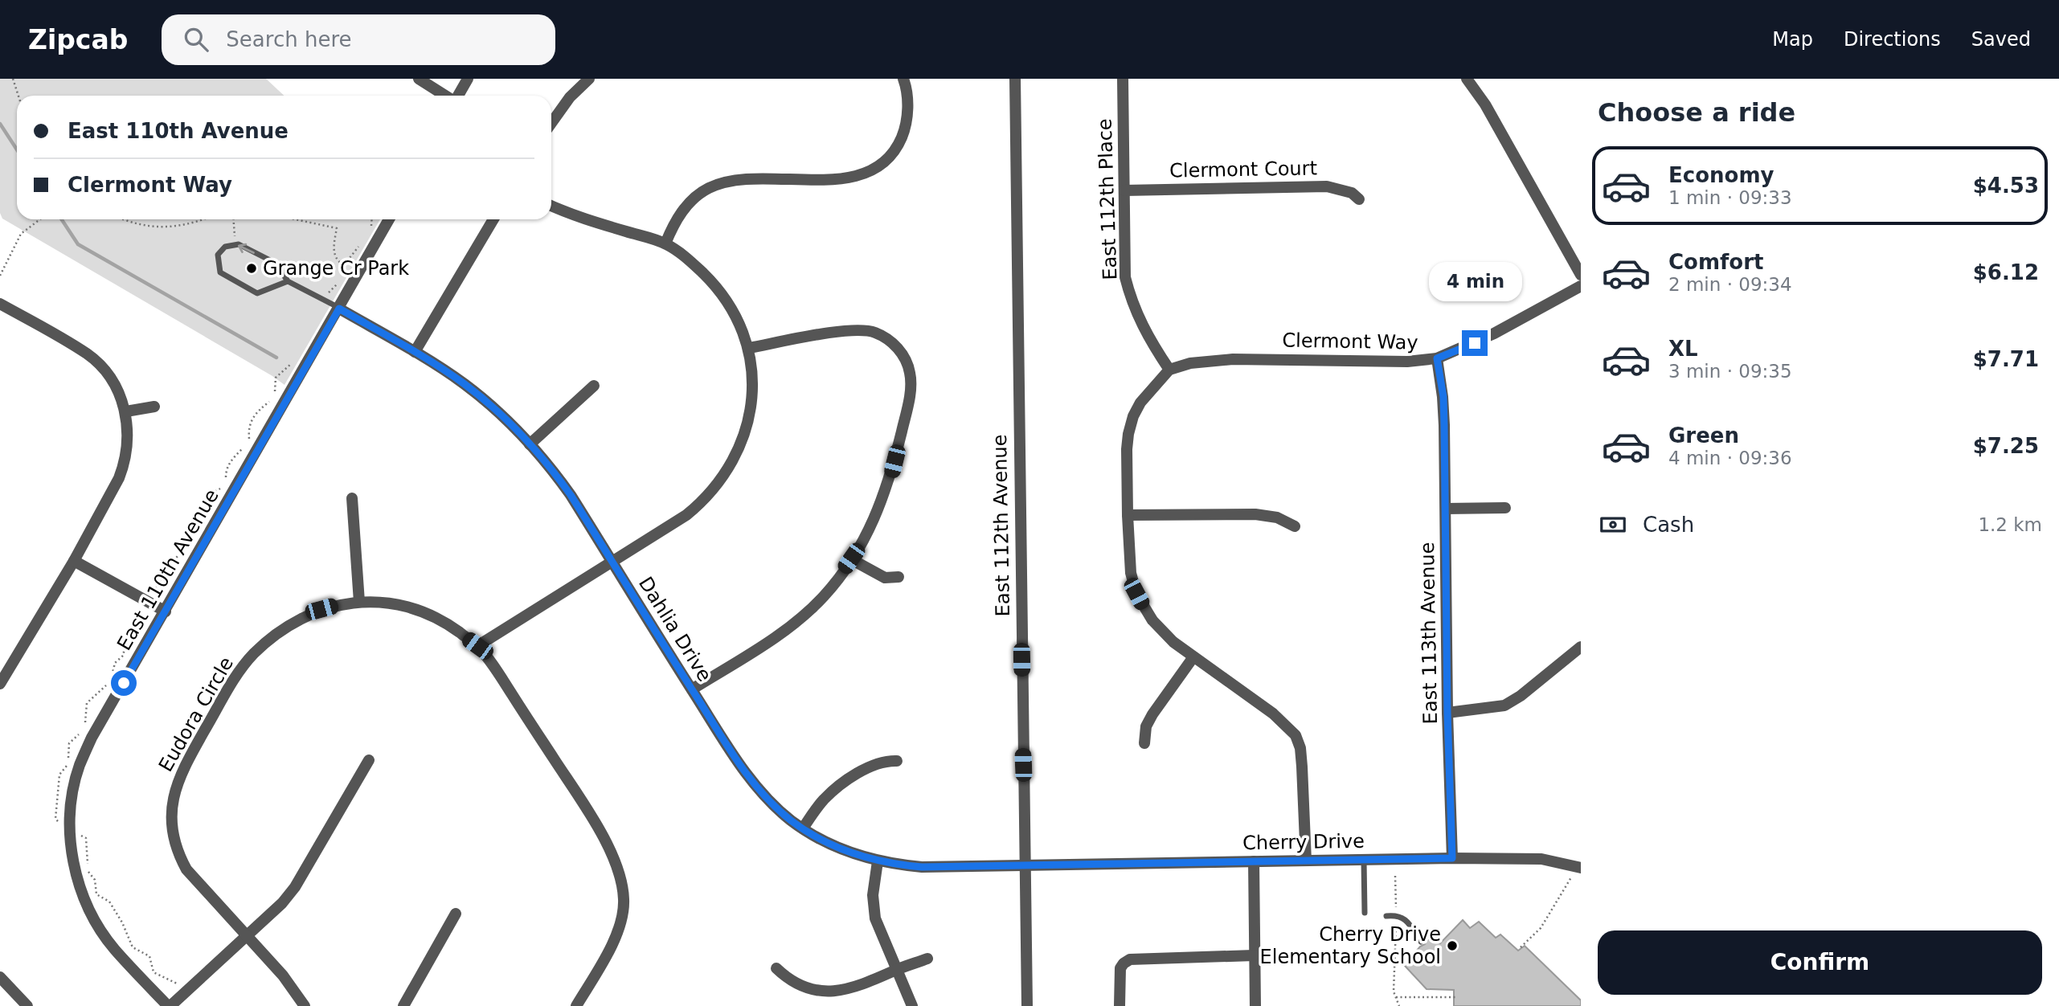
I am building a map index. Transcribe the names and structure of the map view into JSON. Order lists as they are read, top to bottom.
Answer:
{
  "streets": {
    "street": [
      "Clermont Court",
      "East 112th Place",
      "Clermont Way",
      "East 112th Avenue",
      "East 110th Avenue",
      "Dahlia Drive",
      "East 113th Avenue",
      "Eudora Circle",
      "Cherry Drive"
    ]
  },
  "crossings": [
    ["Clermont Court", "East 112th Place"],
    ["East 112th Place", "Clermont Way"],
    ["Clermont Way", "East 113th Avenue"],
    ["East 112th Avenue", "Dahlia Drive"],
    ["East 112th Avenue", "Cherry Drive"],
    ["East 110th Avenue", "Dahlia Drive"],
    ["Dahlia Drive", "Cherry Drive"],
    ["East 113th Avenue", "Cherry Drive"]
  ],
  "places": ["Grange Cr Park", "Cherry Drive Elementary School"],
  "page": {
    "header": "Zipcab",
    "search": "Search here",
    "nav": ["Map", "Directions", "Saved"],
    "heading": "Choose a ride",
    "banner": ["East 110th Avenue", "Clermont Way"],
    "list": [
      {
        "name": "Economy",
        "note": "1 min · 09:33",
        "value": "$4.53"
      },
      {
        "name": "Comfort",
        "note": "2 min · 09:34",
        "value": "$6.12"
      },
      {
        "name": "XL",
        "note": "3 min · 09:35",
        "value": "$7.71"
      },
      {
        "name": "Green",
        "note": "4 min · 09:36",
        "value": "$7.25"
      }
    ],
    "bubble": "4 min",
    "pay": ["Cash", "1.2 km"],
    "buttons": "Confirm"
  }
}
